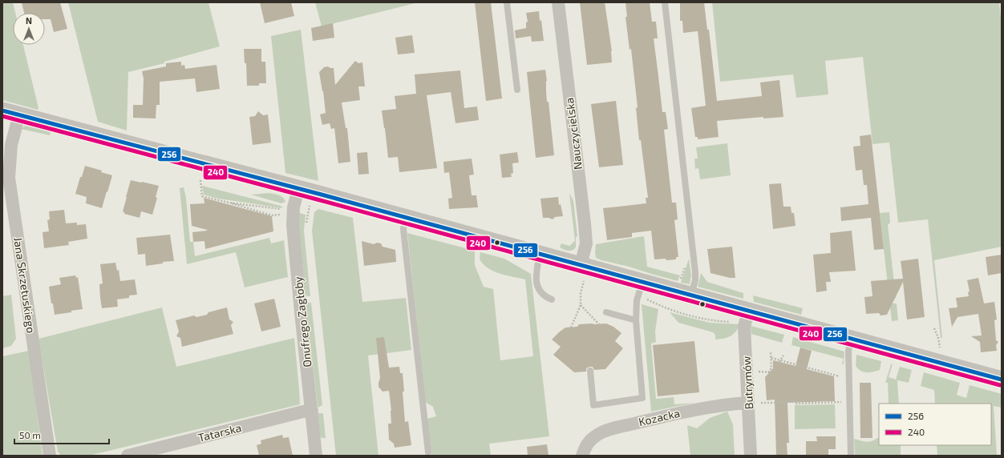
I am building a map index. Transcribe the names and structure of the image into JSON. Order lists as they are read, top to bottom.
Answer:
{
  "streets": {
    "street": [
      "Nauczycielska",
      "Jana Skrzetuskiego",
      "Onufrego Zagłoby",
      "Butrymów",
      "Kozacka",
      "Tatarska"
    ]
  },
  "crossings": [
    ["Onufrego Zagłoby", "Tatarska"],
    ["Butrymów", "Kozacka"]
  ],
  "lines": ["transit line 256", "transit line 240"],
  "legend": ["256", "240"],
  "scale_bar": "50 m",
  "north": "top"
}
